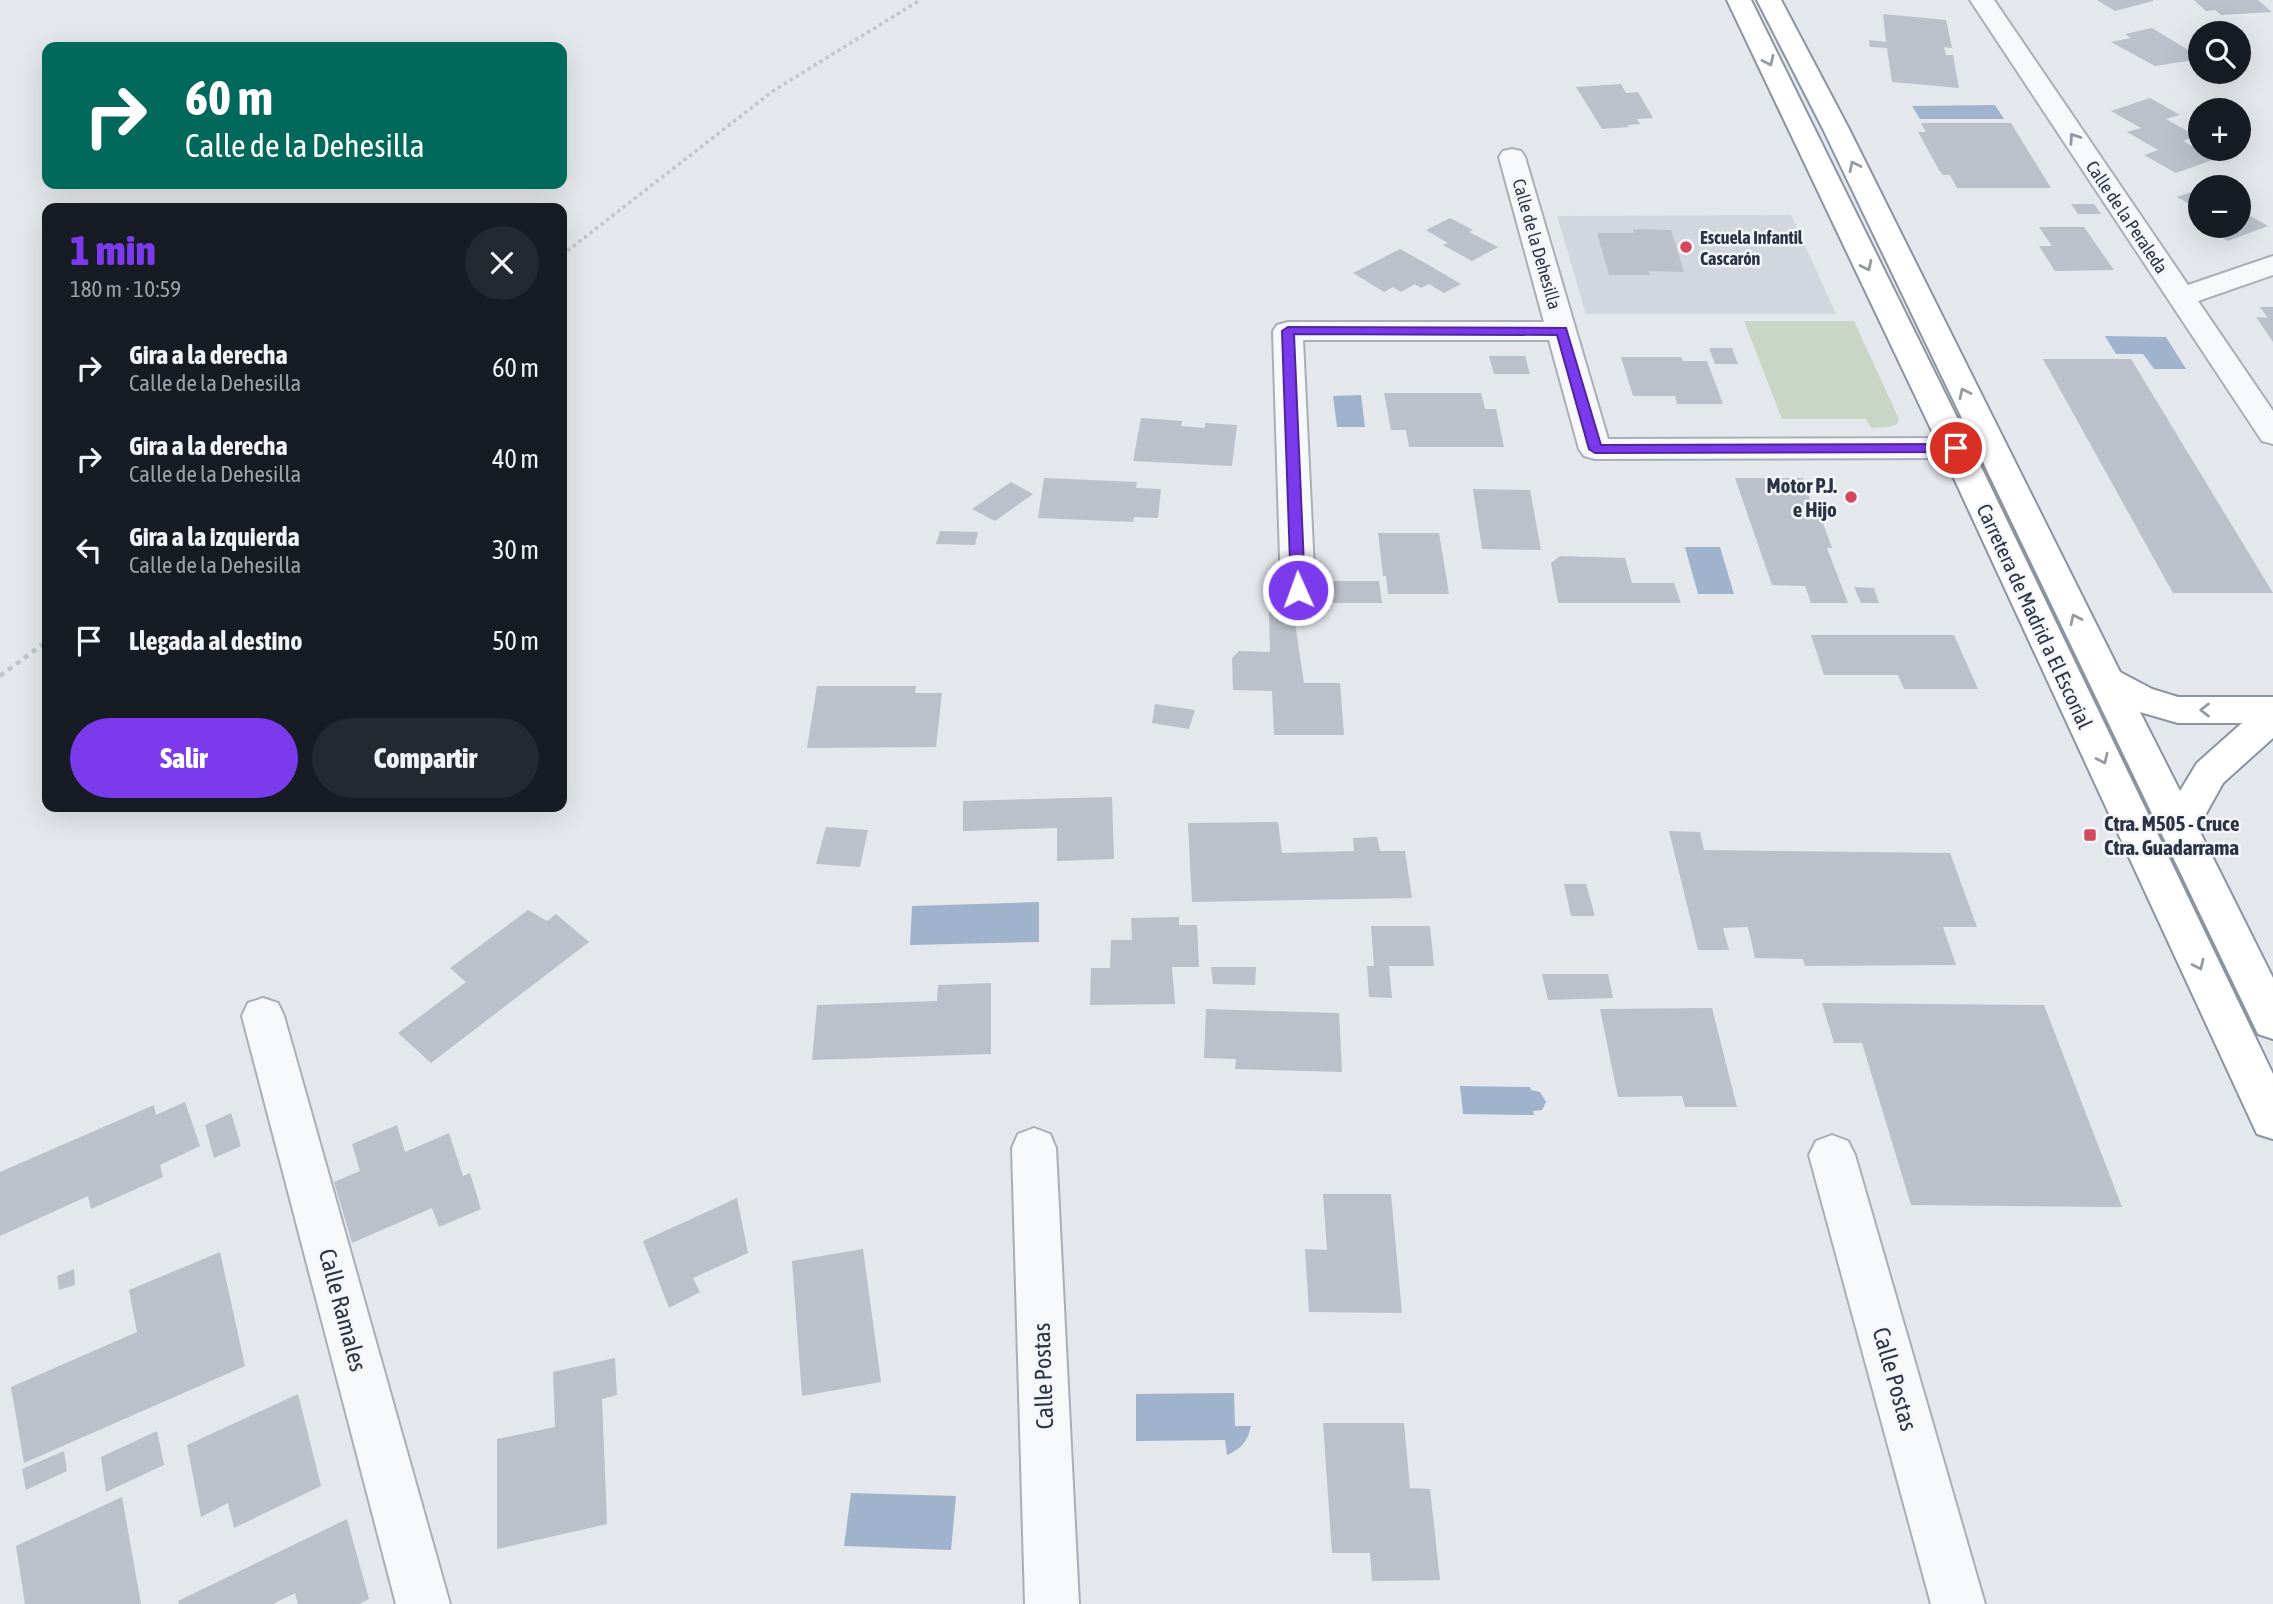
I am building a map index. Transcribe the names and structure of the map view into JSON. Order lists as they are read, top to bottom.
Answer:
{
  "streets": {
    "highway": ["Carretera de Madrid a El Escorial"],
    "street": [
      "Calle de la Peraleda",
      "Calle de la Dehesilla",
      "Calle Ramales",
      "Calle Postas"
    ]
  },
  "crossings": [
    ["Calle de la Dehesilla", "Carretera de Madrid a El Escorial"]
  ],
  "one_way": ["Calle de la Peraleda"],
  "places": {
    "other": ["Escuela Infantil Cascarón", "Motor P.J. e Hijo"],
    "transit": ["Ctra. M505 - Cruce Ctra. Guadarrama"]
  },
  "page": {
    "map_buttons": ["+", "−"],
    "turn": ["60 m", "Calle de la Dehesilla"],
    "heading": ["1 min", "180 m · 10:59"],
    "list": [
      {
        "name": "Gira a la derecha",
        "note": "Calle de la Dehesilla",
        "value": "60 m"
      },
      {
        "name": "Gira a la derecha",
        "note": "Calle de la Dehesilla",
        "value": "40 m"
      },
      {
        "name": "Gira a la izquierda",
        "note": "Calle de la Dehesilla",
        "value": "30 m"
      },
      {
        "name": "Llegada al destino",
        "value": "50 m"
      }
    ],
    "buttons": ["Salir", "Compartir"]
  }
}
